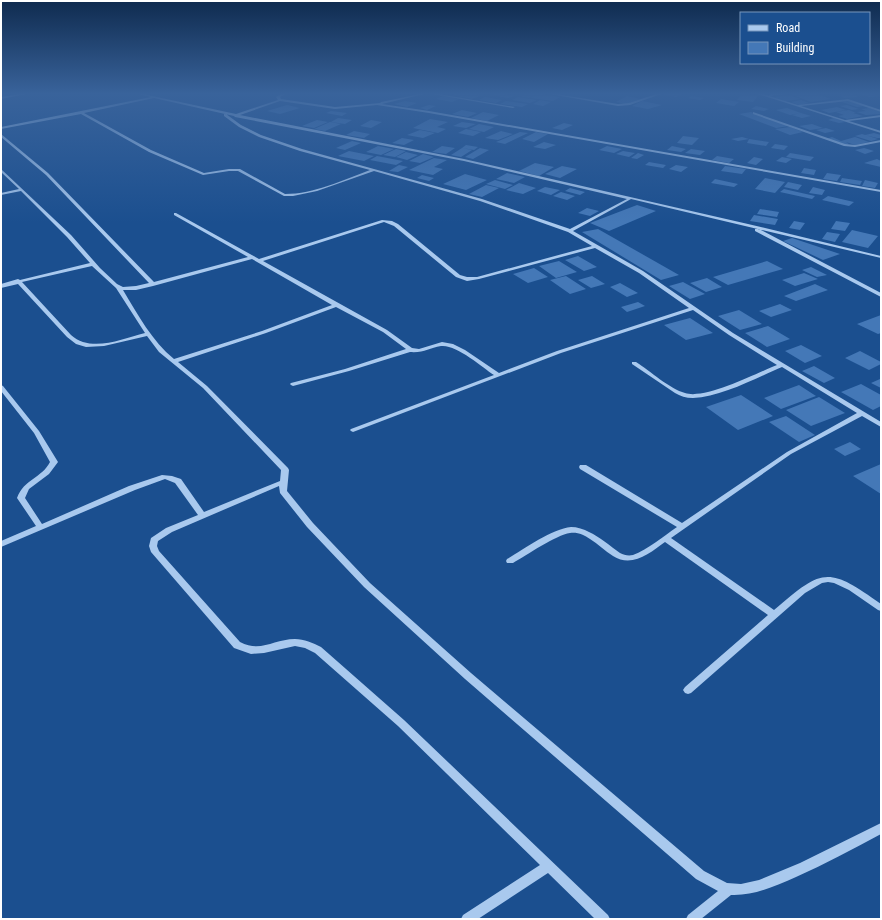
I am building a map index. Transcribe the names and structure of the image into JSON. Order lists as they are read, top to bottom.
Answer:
{
  "legend": ["Road", "Building"]
}
